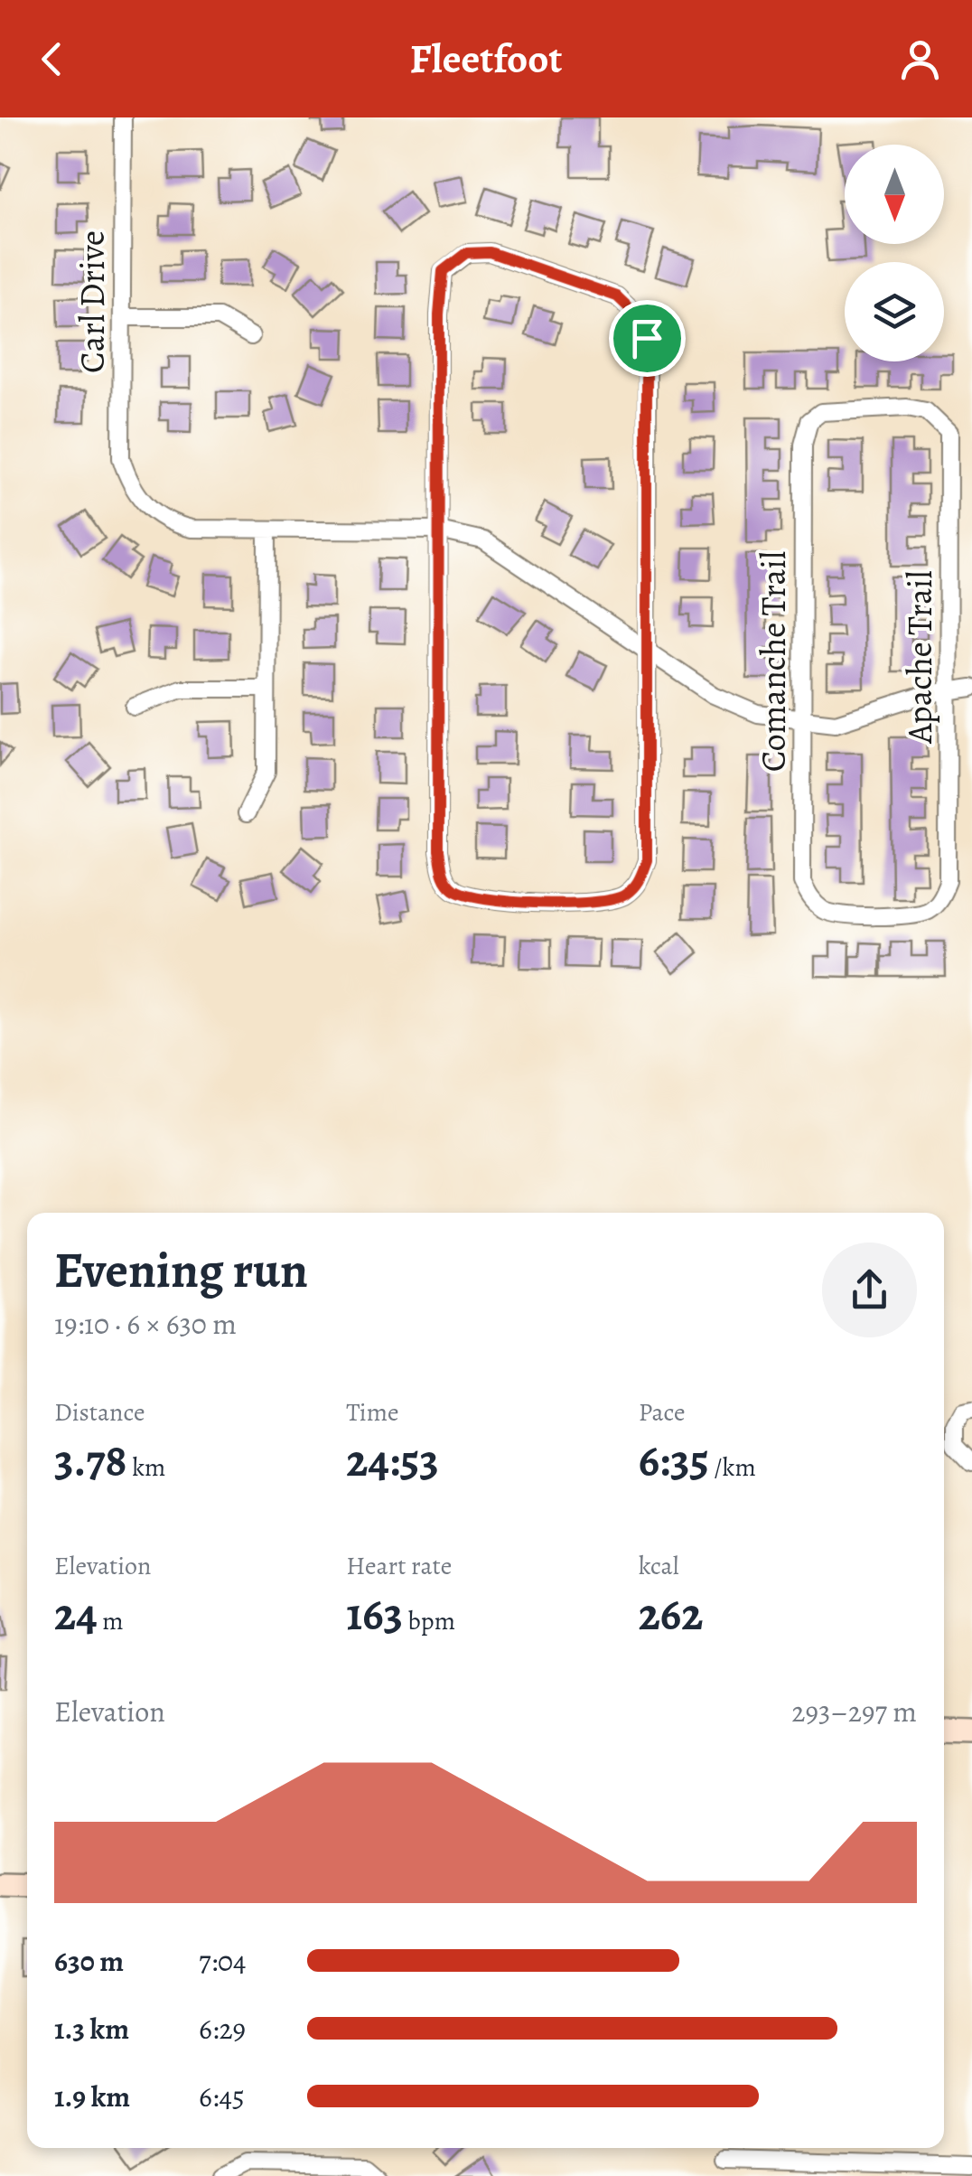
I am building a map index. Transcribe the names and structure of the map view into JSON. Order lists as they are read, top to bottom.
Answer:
{
  "streets": {
    "street": ["Carl Drive", "Apache Trail", "Comanche Trail"]
  },
  "crossings": [
    ["Apache Trail", "Comanche Trail"]
  ],
  "north": "bottom",
  "page": {
    "header": "Fleetfoot",
    "heading": ["Evening run", "19:10 · 6 × 630 m"],
    "stats": [
      ["Distance", "3.78 km"],
      ["Time", "24:53"],
      ["Pace", "6:35 /km"],
      ["Elevation", "24 m"],
      ["Heart rate", "163 bpm"],
      ["kcal", "262"]
    ],
    "chart": ["Elevation", "293–297 m"],
    "list": [
      {
        "name": "630 m",
        "note": "7:04"
      },
      {
        "name": "1.3 km",
        "note": "6:29"
      },
      {
        "name": "1.9 km",
        "note": "6:45"
      }
    ]
  }
}
